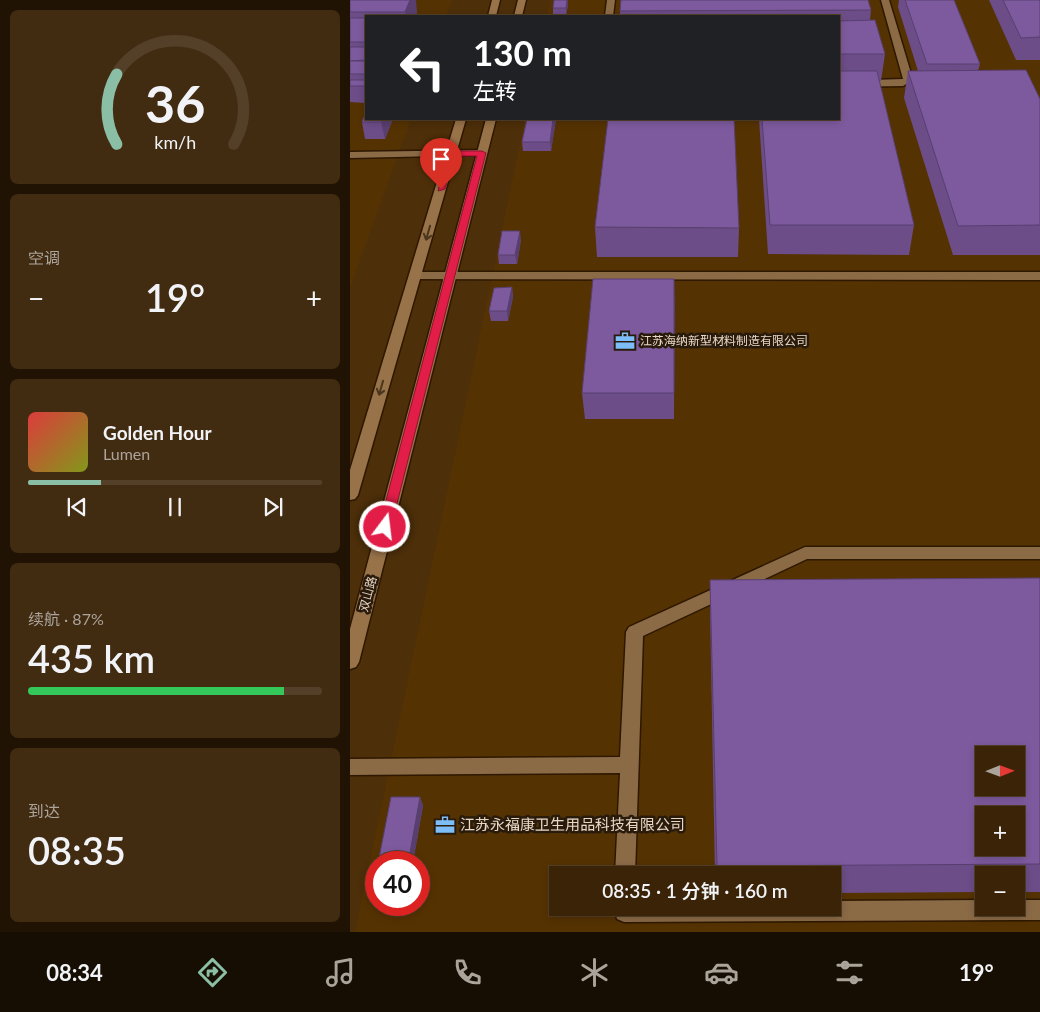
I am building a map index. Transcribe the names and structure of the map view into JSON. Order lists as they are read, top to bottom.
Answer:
{
  "streets": {
    "street": ["双山路"]
  },
  "places": {
    "office": ["江苏海纳新型材料制造有限公司", "江苏永福康卫生用品科技有限公司"]
  },
  "north": "right",
  "page": {
    "turn": ["130 m", "左转"],
    "tile": [
      "空调",
      ["续航 · 87%", "435 km"],
      ["到达", "08:35"]
    ],
    "heat": ["−", "19°", "+"],
    "song": ["Golden Hour", "Lumen"],
    "map_buttons": ["+", "−"],
    "limit": "40",
    "trip": "08:35 · 1 分钟 · 160 m",
    "tabs": ["08:34", "19°"],
    "gauge": ["36", "km/h"]
  }
}
